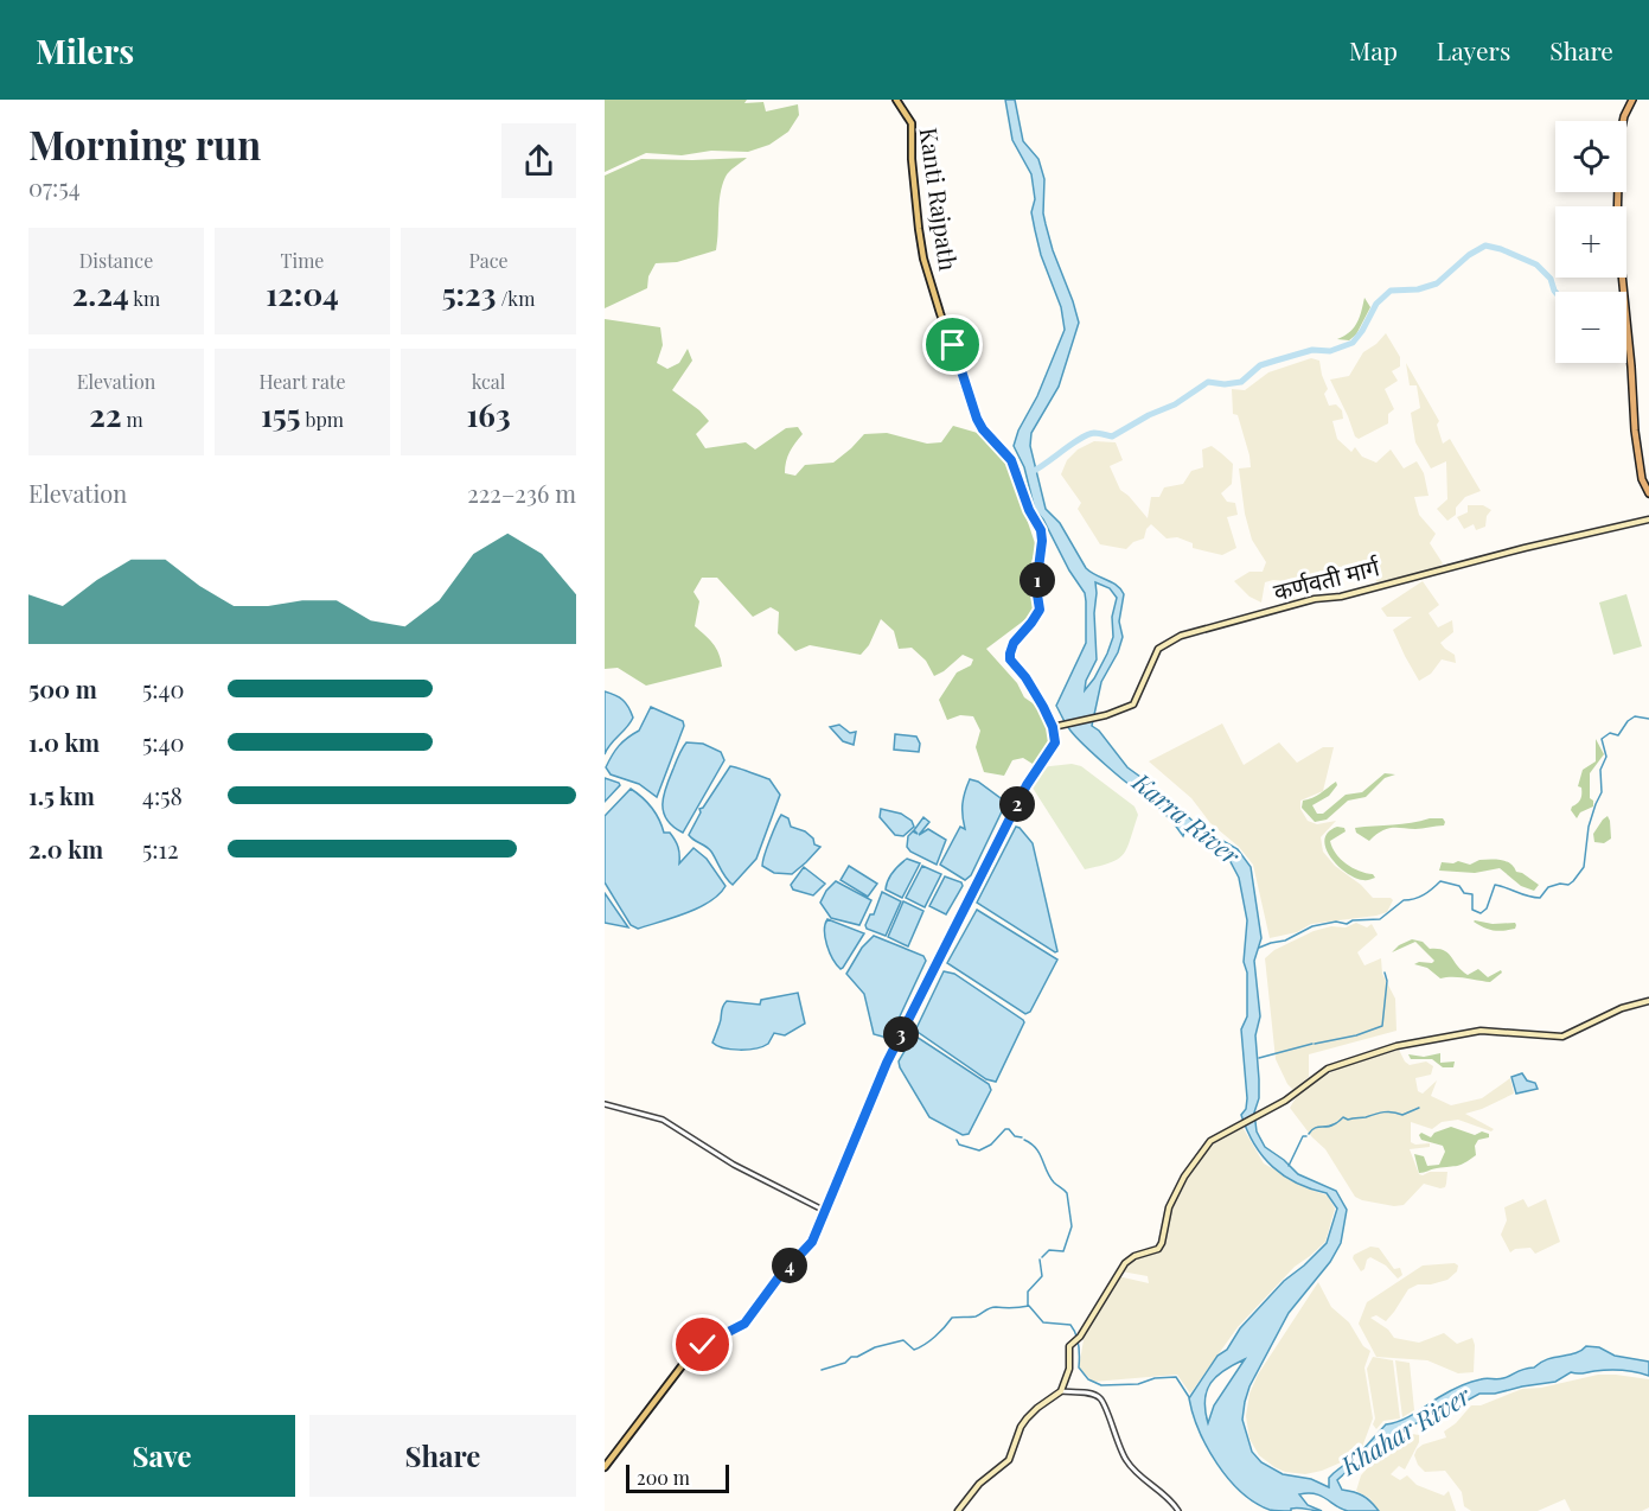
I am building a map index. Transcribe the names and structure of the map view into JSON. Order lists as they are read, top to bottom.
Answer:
{
  "streets": {
    "main road": ["Kanti Rajpath", "कर्णवती मार्ग"]
  },
  "crossings": [
    ["Kanti Rajpath", "कर्णवती मार्ग"]
  ],
  "water": ["Karra River", "Khahar River"],
  "scale_bar": "200 m",
  "page": {
    "header": "Milers",
    "nav": ["Map", "Layers", "Share"],
    "heading": ["Morning run", "07:54"],
    "map_buttons": ["+", "−"],
    "stats": [
      ["Distance", "2.24 km"],
      ["Time", "12:04"],
      ["Pace", "5:23 /km"],
      ["Elevation", "22 m"],
      ["Heart rate", "155 bpm"],
      ["kcal", "163"]
    ],
    "chart": ["Elevation", "222–236 m"],
    "pins": [
      "1",
      "2",
      "3",
      "4"
    ],
    "list": [
      {
        "name": "500 m",
        "note": "5:40"
      },
      {
        "name": "1.0 km",
        "note": "5:40"
      },
      {
        "name": "1.5 km",
        "note": "4:58"
      },
      {
        "name": "2.0 km",
        "note": "5:12"
      }
    ],
    "buttons": ["Save", "Share"],
    "scale": "200 m"
  }
}
